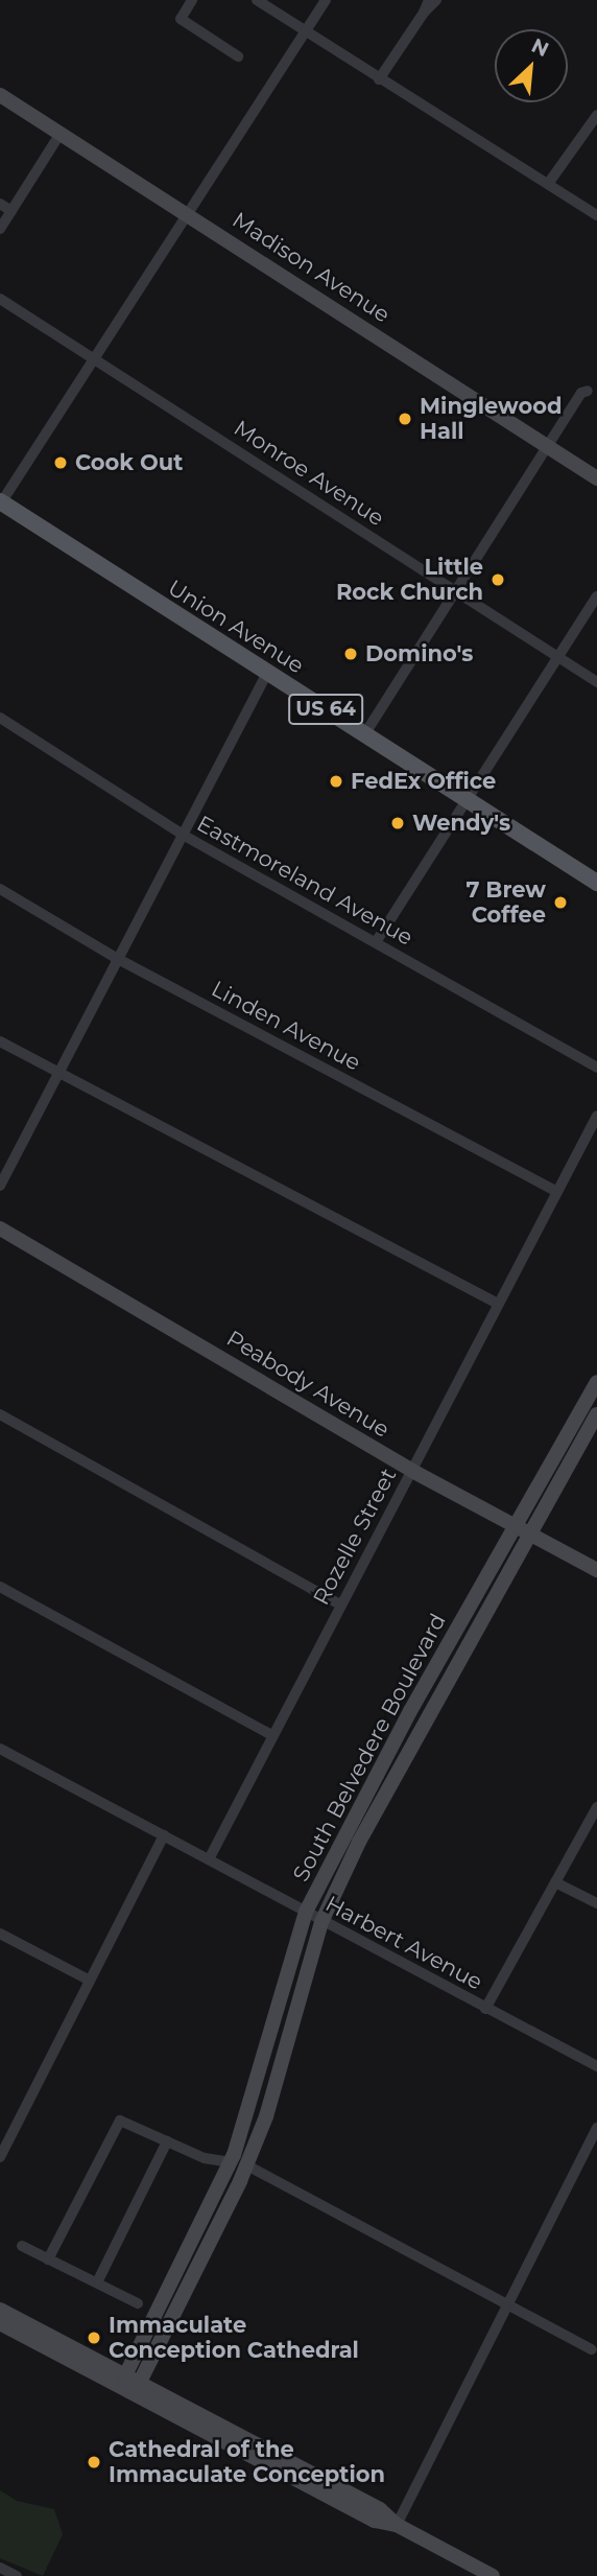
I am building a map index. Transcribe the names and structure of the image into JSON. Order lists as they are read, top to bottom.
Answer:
{
  "streets": {
    "main road": ["Union Avenue", "US 64"],
    "street": [
      "Madison Avenue",
      "Monroe Avenue",
      "Eastmoreland Avenue",
      "Linden Avenue",
      "Peabody Avenue",
      "Rozelle Street",
      "South Belvedere Boulevard",
      "Harbert Avenue"
    ]
  },
  "crossings": [
    ["Linden Avenue", "Rozelle Street"],
    ["Peabody Avenue", "Rozelle Street"],
    ["Peabody Avenue", "South Belvedere Boulevard"],
    ["Rozelle Street", "Harbert Avenue"],
    ["South Belvedere Boulevard", "Harbert Avenue"]
  ],
  "places": [
    "Minglewood Hall",
    "Cook Out",
    "Little Rock Church",
    "Domino's",
    "FedEx Office",
    "Wendy's",
    "7 Brew Coffee",
    "Immaculate Conception Cathedral",
    "Cathedral of the Immaculate Conception"
  ],
  "north": "top right"
}
